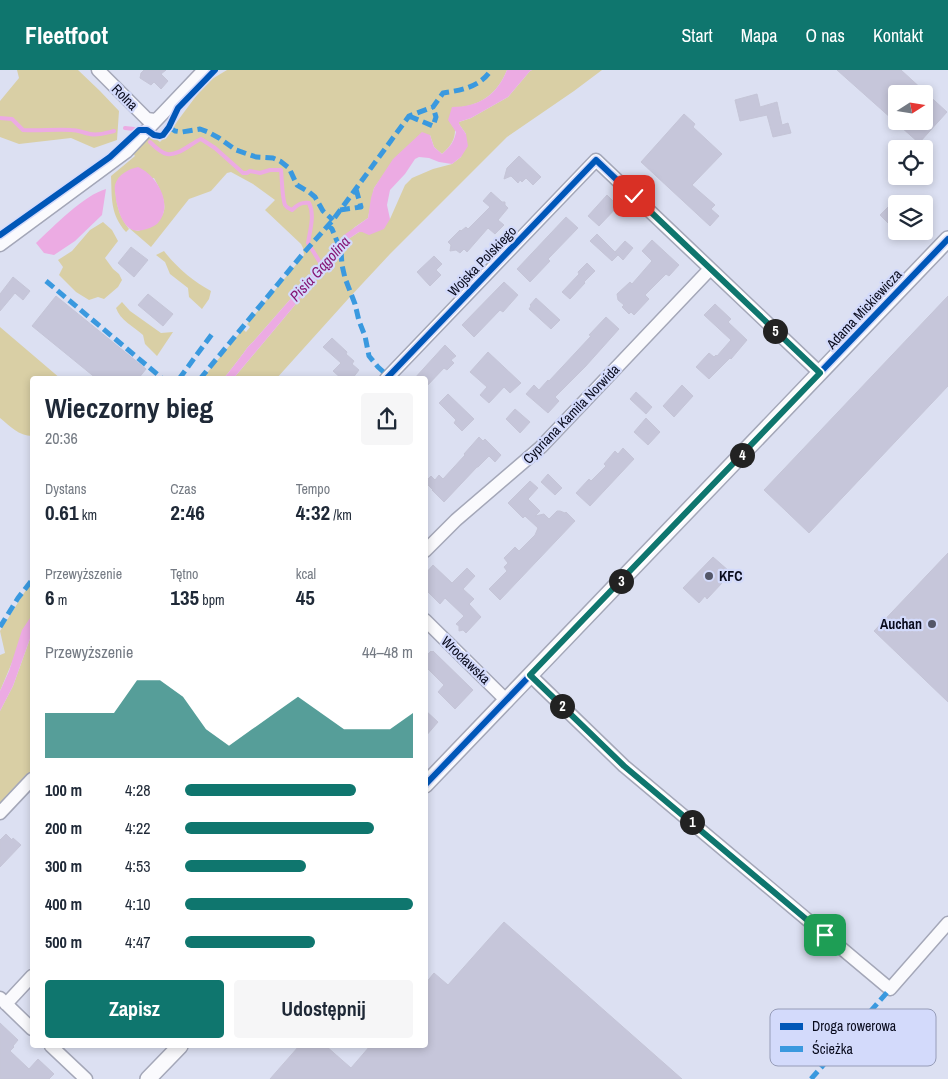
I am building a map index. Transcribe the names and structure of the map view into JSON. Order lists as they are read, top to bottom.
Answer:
{
  "streets": {
    "street": [
      "Rolna",
      "Wojska Polskiego",
      "Adama Mickiewicza",
      "Cypriana Kamila Norwida",
      "Wrocławska"
    ]
  },
  "crossings": [
    ["Wojska Polskiego", "Cypriana Kamila Norwida"],
    ["Adama Mickiewicza", "Wrocławska"]
  ],
  "water": ["Pisia Gągolina"],
  "places": ["KFC", "Auchan"],
  "legend": ["Droga rowerowa", "Ścieżka"],
  "north": "right",
  "page": {
    "header": "Fleetfoot",
    "nav": [
      "Start",
      "Mapa",
      "O nas",
      "Kontakt"
    ],
    "pins": [
      "5",
      "4",
      "3",
      "2",
      "1"
    ],
    "heading": ["Wieczorny bieg", "20:36"],
    "stats": [
      ["Dystans", "0.61 km"],
      ["Czas", "2:46"],
      ["Tempo", "4:32 /km"],
      ["Przewyższenie", "6 m"],
      ["Tętno", "135 bpm"],
      ["kcal", "45"]
    ],
    "chart": ["Przewyższenie", "44–48 m"],
    "list": [
      {
        "name": "100 m",
        "note": "4:28"
      },
      {
        "name": "200 m",
        "note": "4:22"
      },
      {
        "name": "300 m",
        "note": "4:53"
      },
      {
        "name": "400 m",
        "note": "4:10"
      },
      {
        "name": "500 m",
        "note": "4:47"
      }
    ],
    "buttons": ["Zapisz", "Udostępnij"]
  }
}
